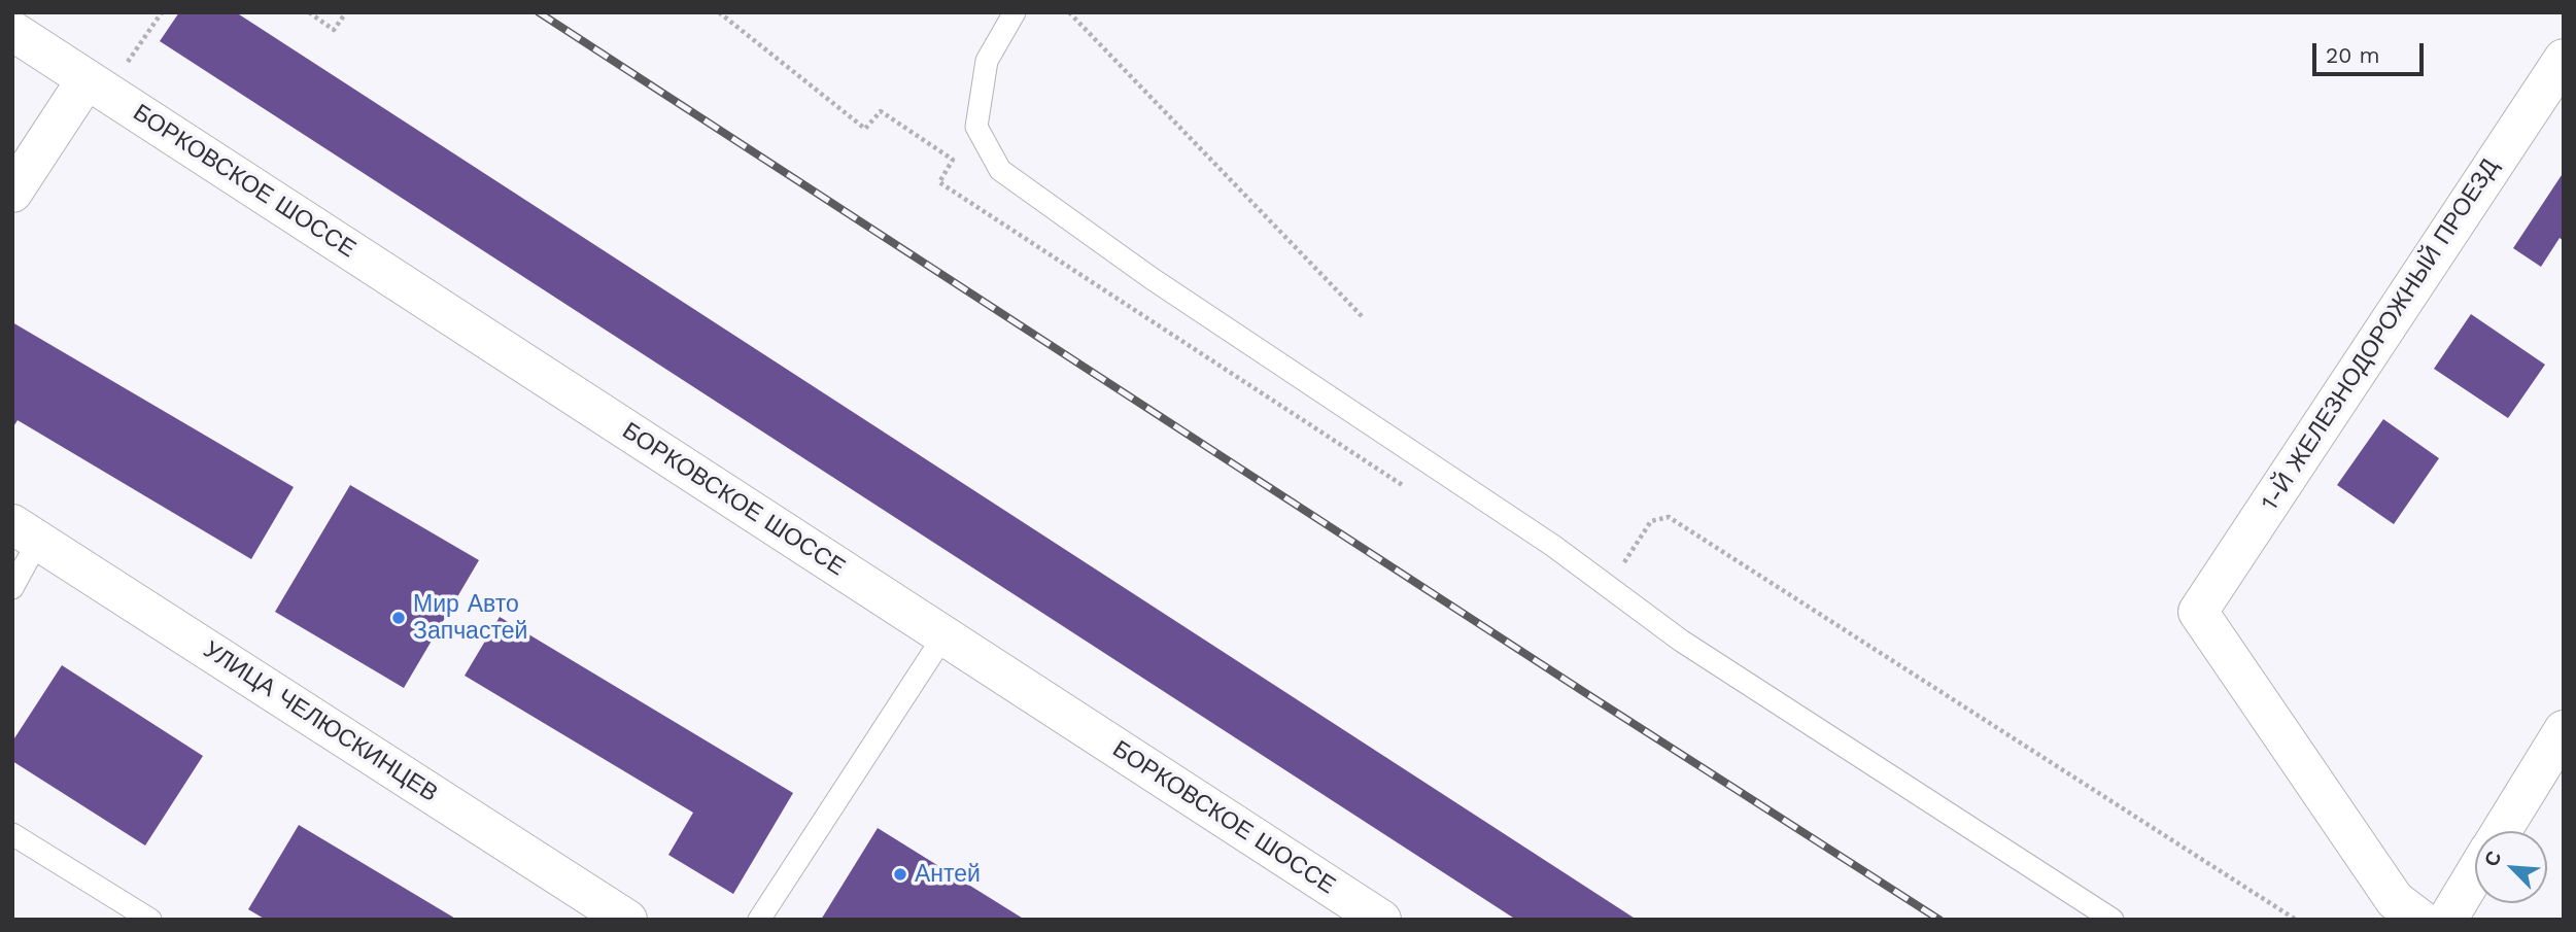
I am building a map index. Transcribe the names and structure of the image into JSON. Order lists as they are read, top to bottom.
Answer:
{
  "streets": {
    "street": ["БОРКОВСКОЕ ШОССЕ", "1-Й ЖЕЛЕЗНОДОРОЖНЫЙ ПРОЕЗД", "УЛИЦА ЧЕЛЮСКИНЦЕВ"]
  },
  "places": ["Мир Авто Запчастей", "Антей"],
  "scale_bar": "20 m",
  "north": "top left"
}
